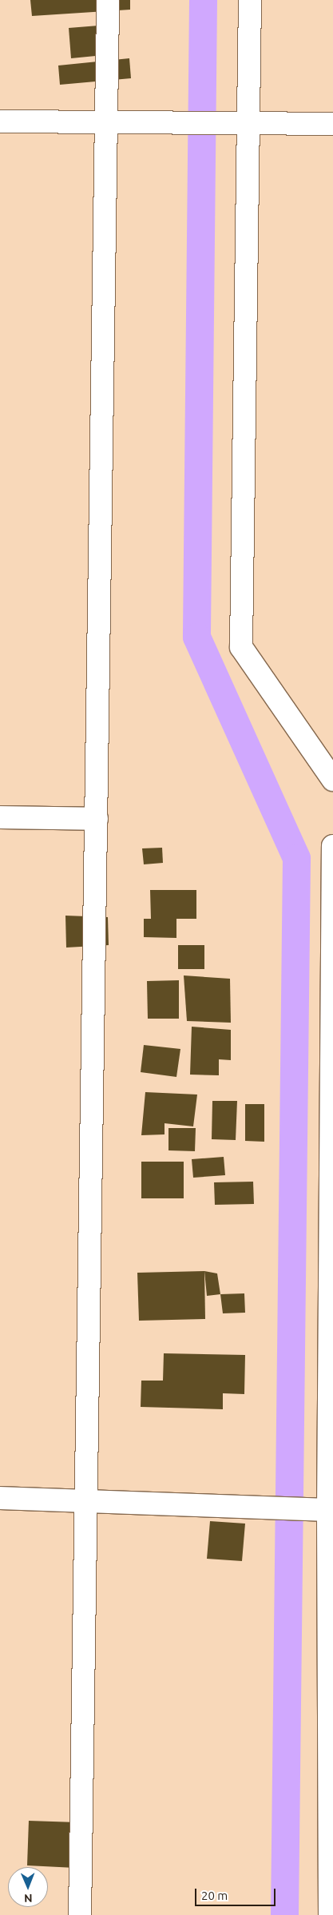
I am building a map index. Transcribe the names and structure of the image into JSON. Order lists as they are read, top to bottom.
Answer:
{
  "scale_bar": "20 m",
  "north": "bottom"
}
